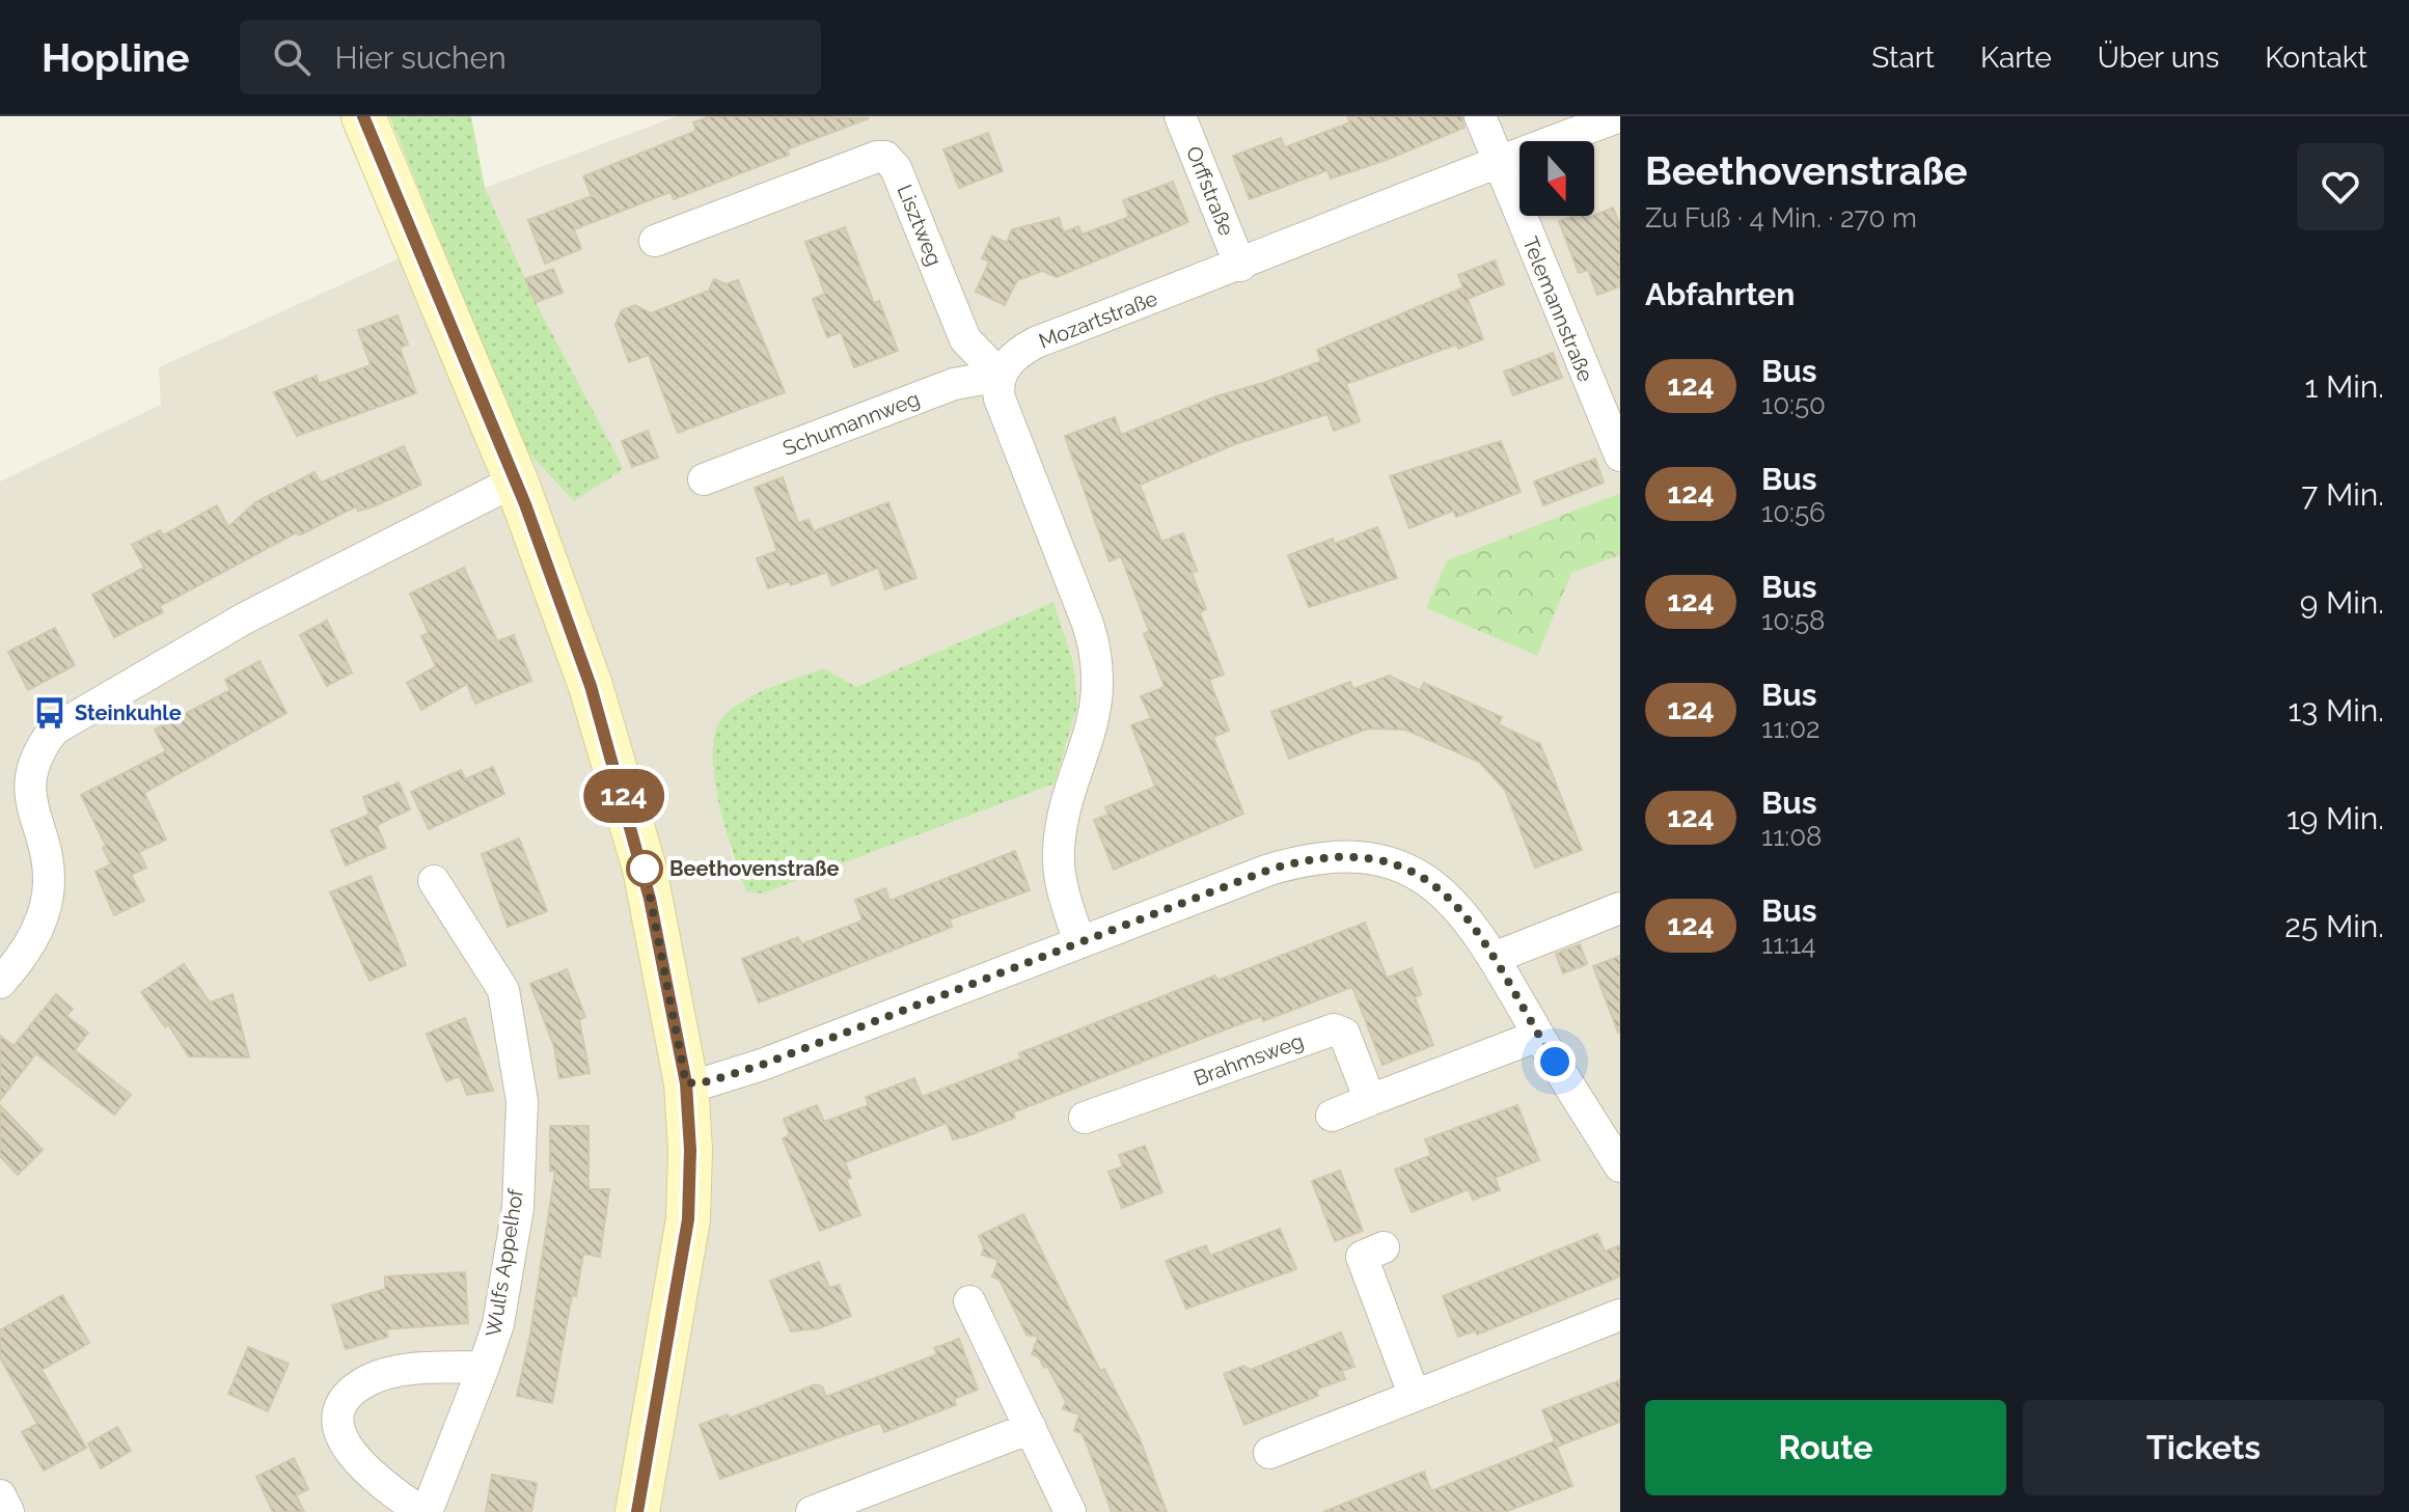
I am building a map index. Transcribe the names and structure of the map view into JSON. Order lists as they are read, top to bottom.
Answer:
{
  "streets": {
    "street": [
      "Orffstraße",
      "Lisztweg",
      "Telemannstraße",
      "Mozartstraße",
      "Schumannweg",
      "Brahmsweg",
      "Wulfs Appelhof"
    ]
  },
  "crossings": [
    ["Orffstraße", "Mozartstraße"],
    ["Lisztweg", "Mozartstraße"],
    ["Lisztweg", "Schumannweg"],
    ["Telemannstraße", "Mozartstraße"],
    ["Mozartstraße", "Schumannweg"]
  ],
  "places": {
    "bus stop": ["Steinkuhle"],
    "other": ["Beethovenstraße"]
  },
  "lines": ["bus line 124"],
  "north": "bottom",
  "page": {
    "header": "Hopline",
    "search": "Hier suchen",
    "nav": [
      "Start",
      "Karte",
      "Über uns",
      "Kontakt"
    ],
    "on_map": "124",
    "heading": [
      ["Beethovenstraße", "Zu Fuß · 4 Min. · 270 m"],
      "Abfahrten"
    ],
    "list": [
      {
        "mark": "124",
        "name": "Bus",
        "note": "10:50",
        "value": "1 Min."
      },
      {
        "mark": "124",
        "name": "Bus",
        "note": "10:56",
        "value": "7 Min."
      },
      {
        "mark": "124",
        "name": "Bus",
        "note": "10:58",
        "value": "9 Min."
      },
      {
        "mark": "124",
        "name": "Bus",
        "note": "11:02",
        "value": "13 Min."
      },
      {
        "mark": "124",
        "name": "Bus",
        "note": "11:08",
        "value": "19 Min."
      },
      {
        "mark": "124",
        "name": "Bus",
        "note": "11:14",
        "value": "25 Min."
      }
    ],
    "buttons": ["Route", "Tickets"]
  }
}
